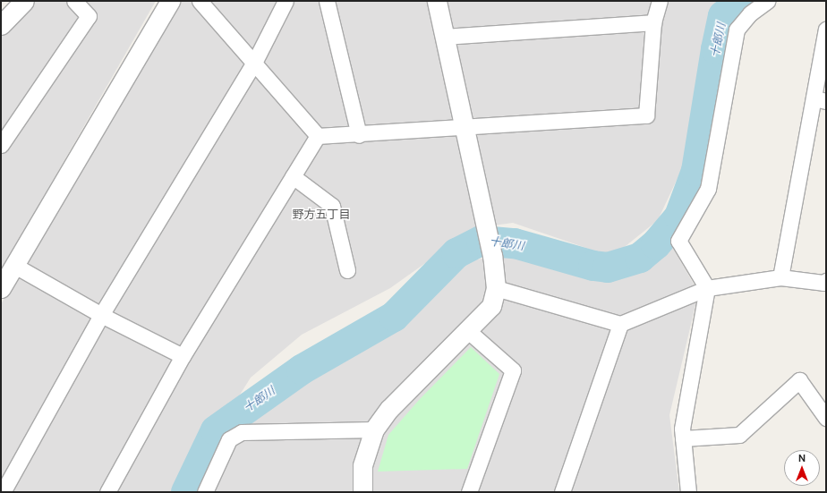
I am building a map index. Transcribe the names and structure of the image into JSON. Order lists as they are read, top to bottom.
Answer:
{
  "districts": ["野方五丁目"],
  "water": ["十郎川"],
  "north": "top"
}
